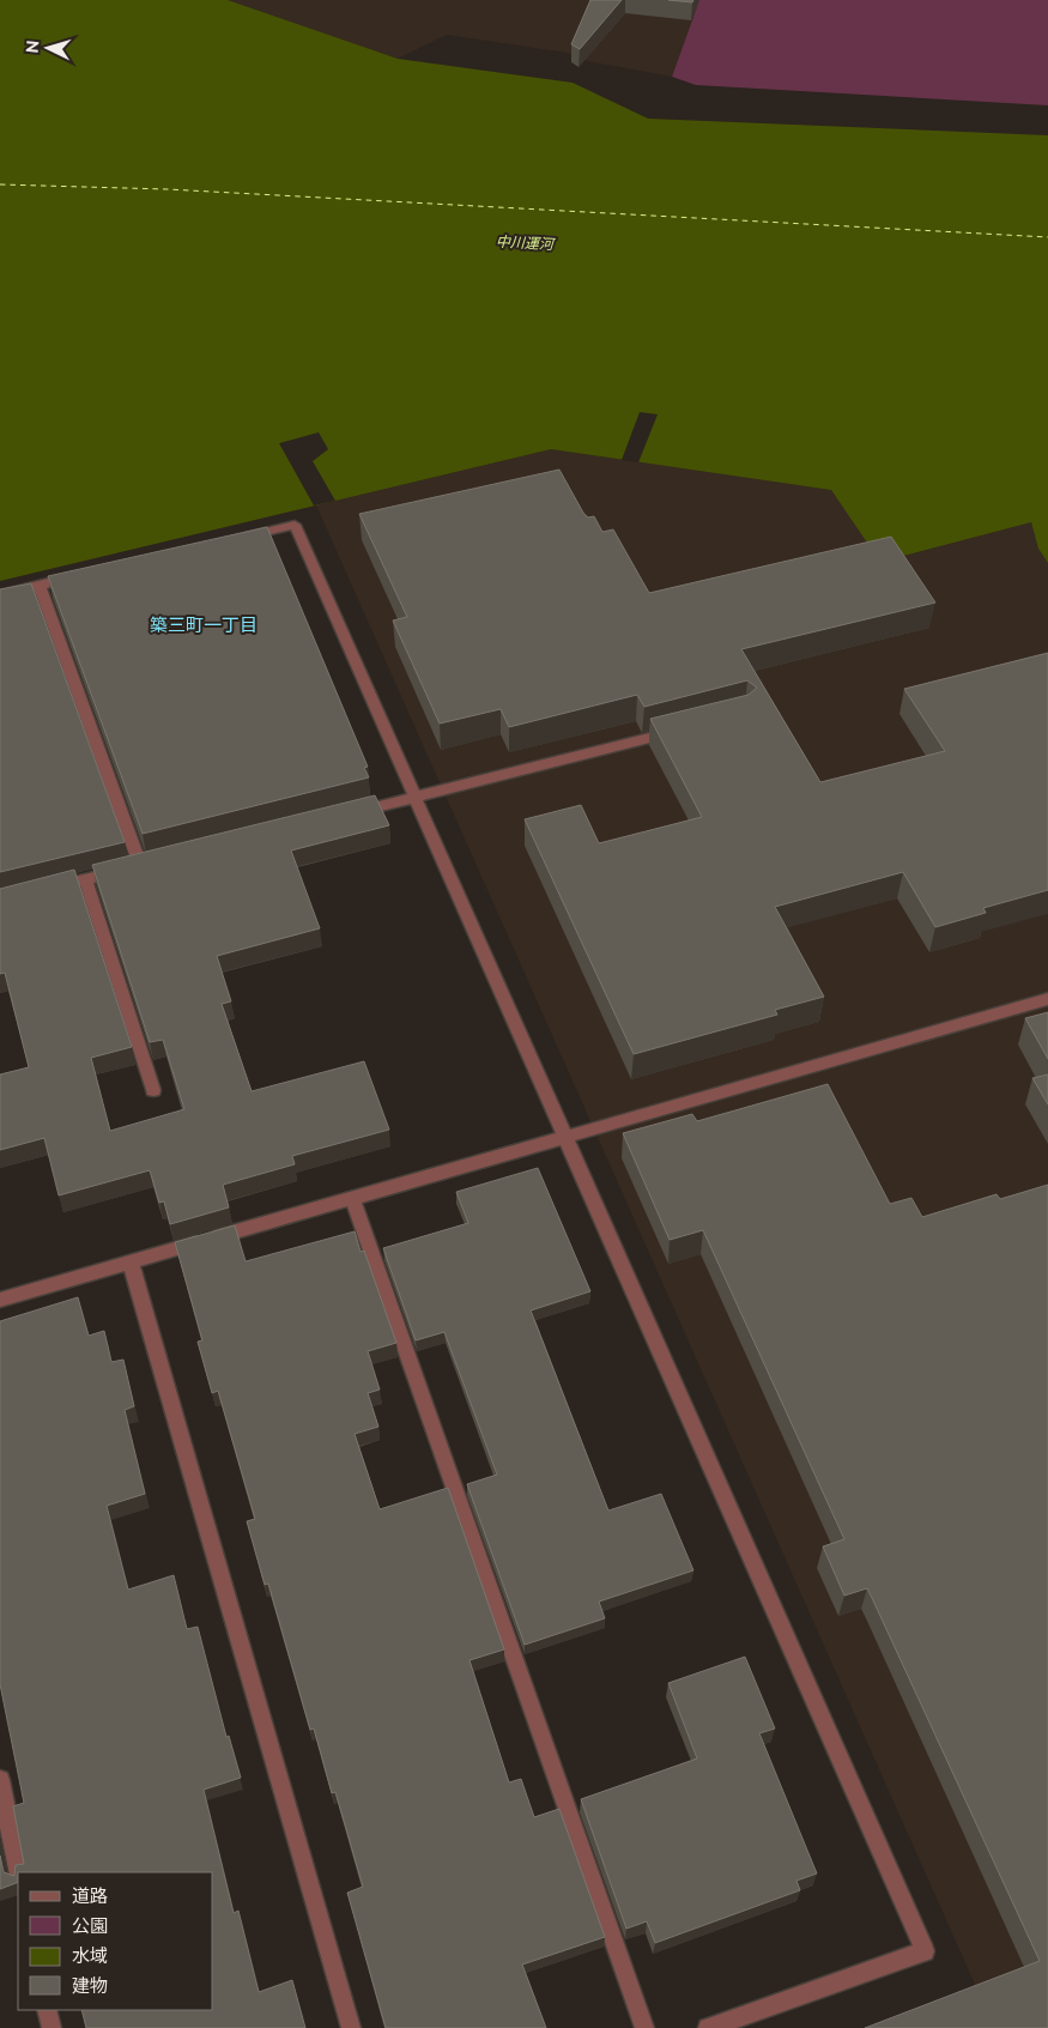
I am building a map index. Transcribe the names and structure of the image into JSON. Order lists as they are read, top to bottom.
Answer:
{
  "districts": ["築三町一丁目"],
  "water": ["中川運河"],
  "legend": [
    "道路",
    "公園",
    "水域",
    "建物"
  ],
  "north": "left"
}
